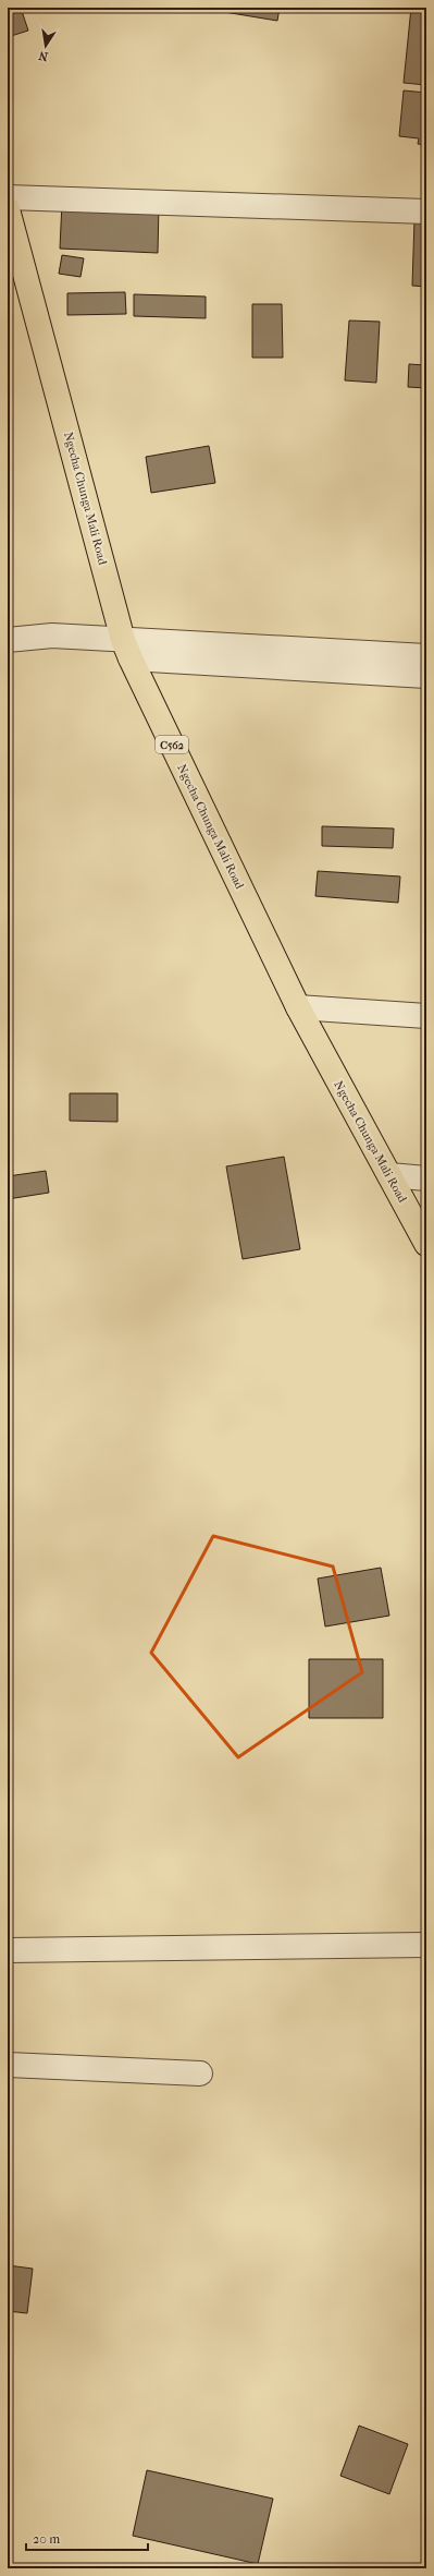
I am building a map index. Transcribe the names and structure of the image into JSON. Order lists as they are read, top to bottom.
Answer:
{
  "streets": {
    "main road": ["Ngecha Chunga Mali Road", "C562"]
  },
  "scale_bar": "20 m",
  "north": "bottom"
}
